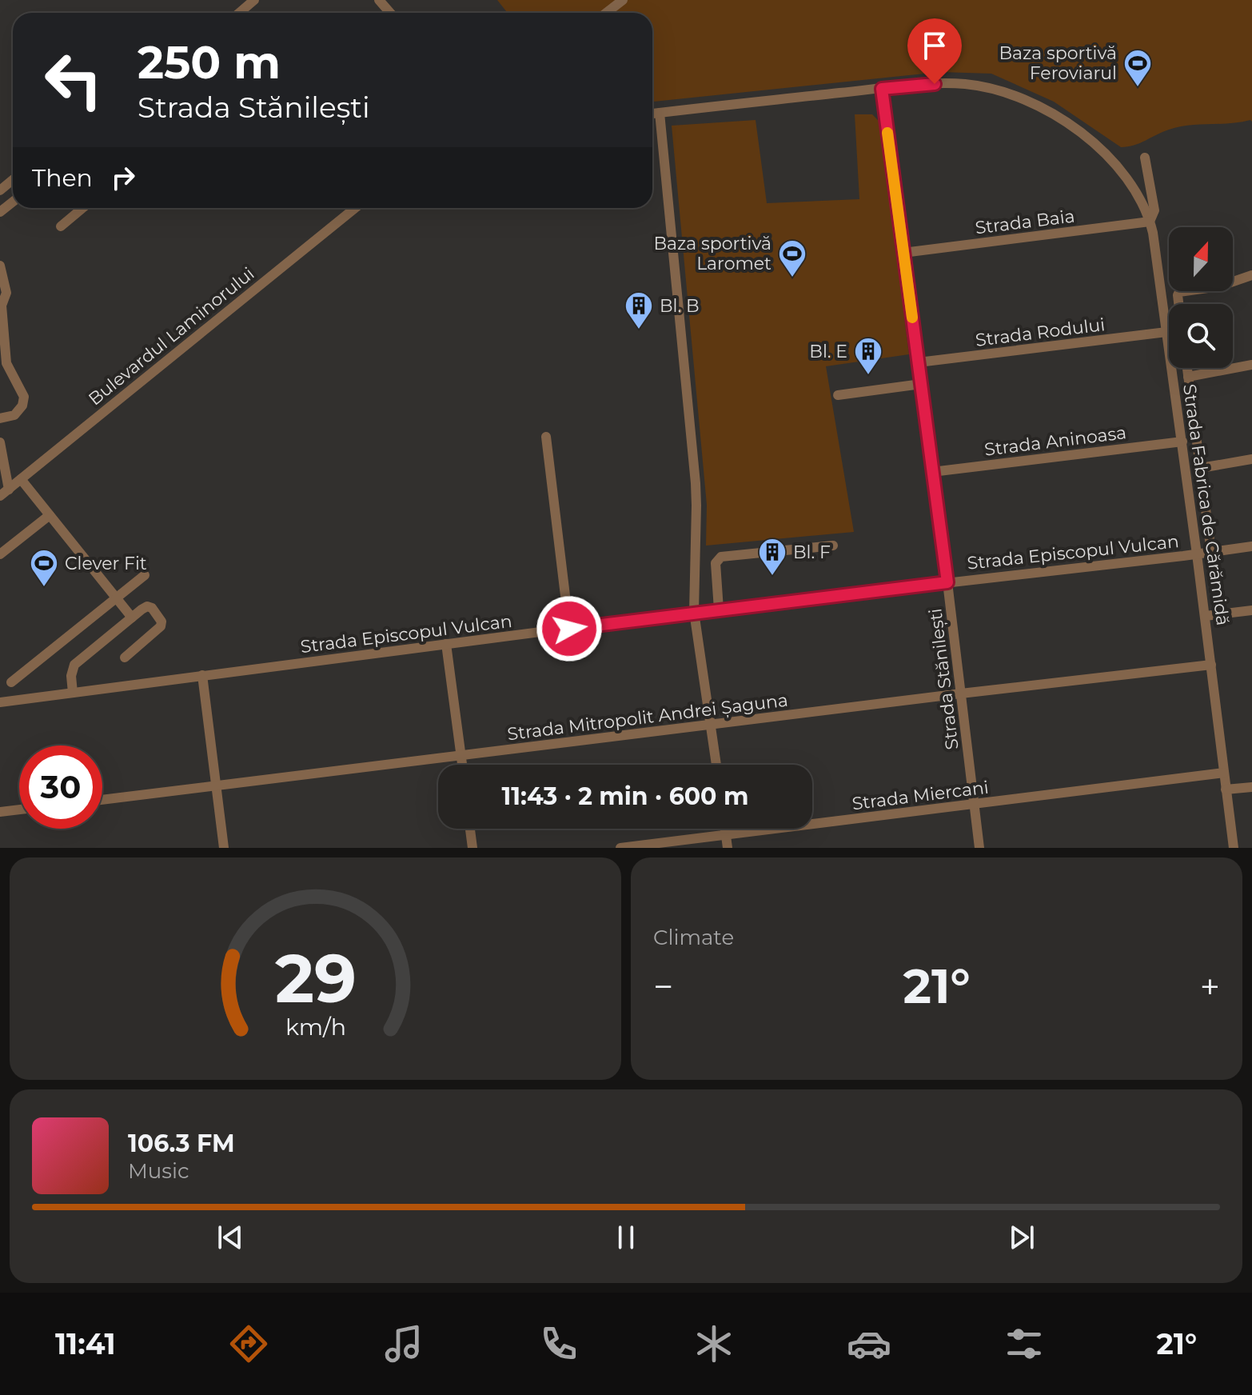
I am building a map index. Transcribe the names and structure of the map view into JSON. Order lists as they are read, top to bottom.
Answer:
{
  "streets": {
    "street": [
      "Strada Baia",
      "Strada Rodului",
      "Bulevardul Laminorului",
      "Strada Aninoasa",
      "Strada Fabrica de Cărămidă",
      "Strada Episcopul Vulcan",
      "Strada Stănilești",
      "Strada Mitropolit Andrei Șaguna",
      "Strada Miercani"
    ]
  },
  "crossings": [
    ["Strada Baia", "Strada Fabrica de Cărămidă"],
    ["Strada Baia", "Strada Stănilești"],
    ["Strada Rodului", "Strada Fabrica de Cărămidă"],
    ["Strada Rodului", "Strada Stănilești"],
    ["Strada Aninoasa", "Strada Fabrica de Cărămidă"],
    ["Strada Aninoasa", "Strada Stănilești"],
    ["Strada Fabrica de Cărămidă", "Strada Episcopul Vulcan"],
    ["Strada Fabrica de Cărămidă", "Strada Stănilești"],
    ["Strada Fabrica de Cărămidă", "Strada Mitropolit Andrei Șaguna"],
    ["Strada Fabrica de Cărămidă", "Strada Miercani"],
    ["Strada Episcopul Vulcan", "Strada Stănilești"],
    ["Strada Stănilești", "Strada Mitropolit Andrei Șaguna"],
    ["Strada Stănilești", "Strada Miercani"]
  ],
  "places": {
    "sports": ["Baza sportivă Feroviarul", "Baza sportivă Laromet", "Clever Fit"],
    "building": ["Bl. B", "Bl. E", "Bl. F"]
  },
  "north": "top",
  "page": {
    "turn": ["250 m", "Strada Stănilești"],
    "then": "Then",
    "limit": "30",
    "trip": "11:43 · 2 min · 600 m",
    "tile": "Climate",
    "heat": ["−", "21°", "+"],
    "song": ["106.3 FM", "Music"],
    "tabs": ["11:41", "21°"],
    "gauge": ["29", "km/h"]
  }
}
